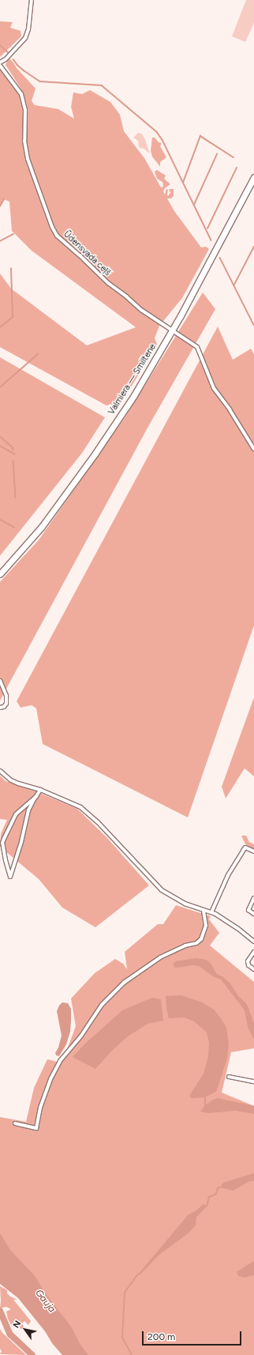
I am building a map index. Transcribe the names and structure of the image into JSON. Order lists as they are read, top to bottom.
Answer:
{
  "streets": {
    "main road": ["Valmiera — Smiltene"],
    "street": ["Ūdensvada ceļš"]
  },
  "crossings": [
    ["Ūdensvada ceļš", "Valmiera — Smiltene"]
  ],
  "water": ["Gauja"],
  "scale_bar": "200 m",
  "north": "top left"
}
